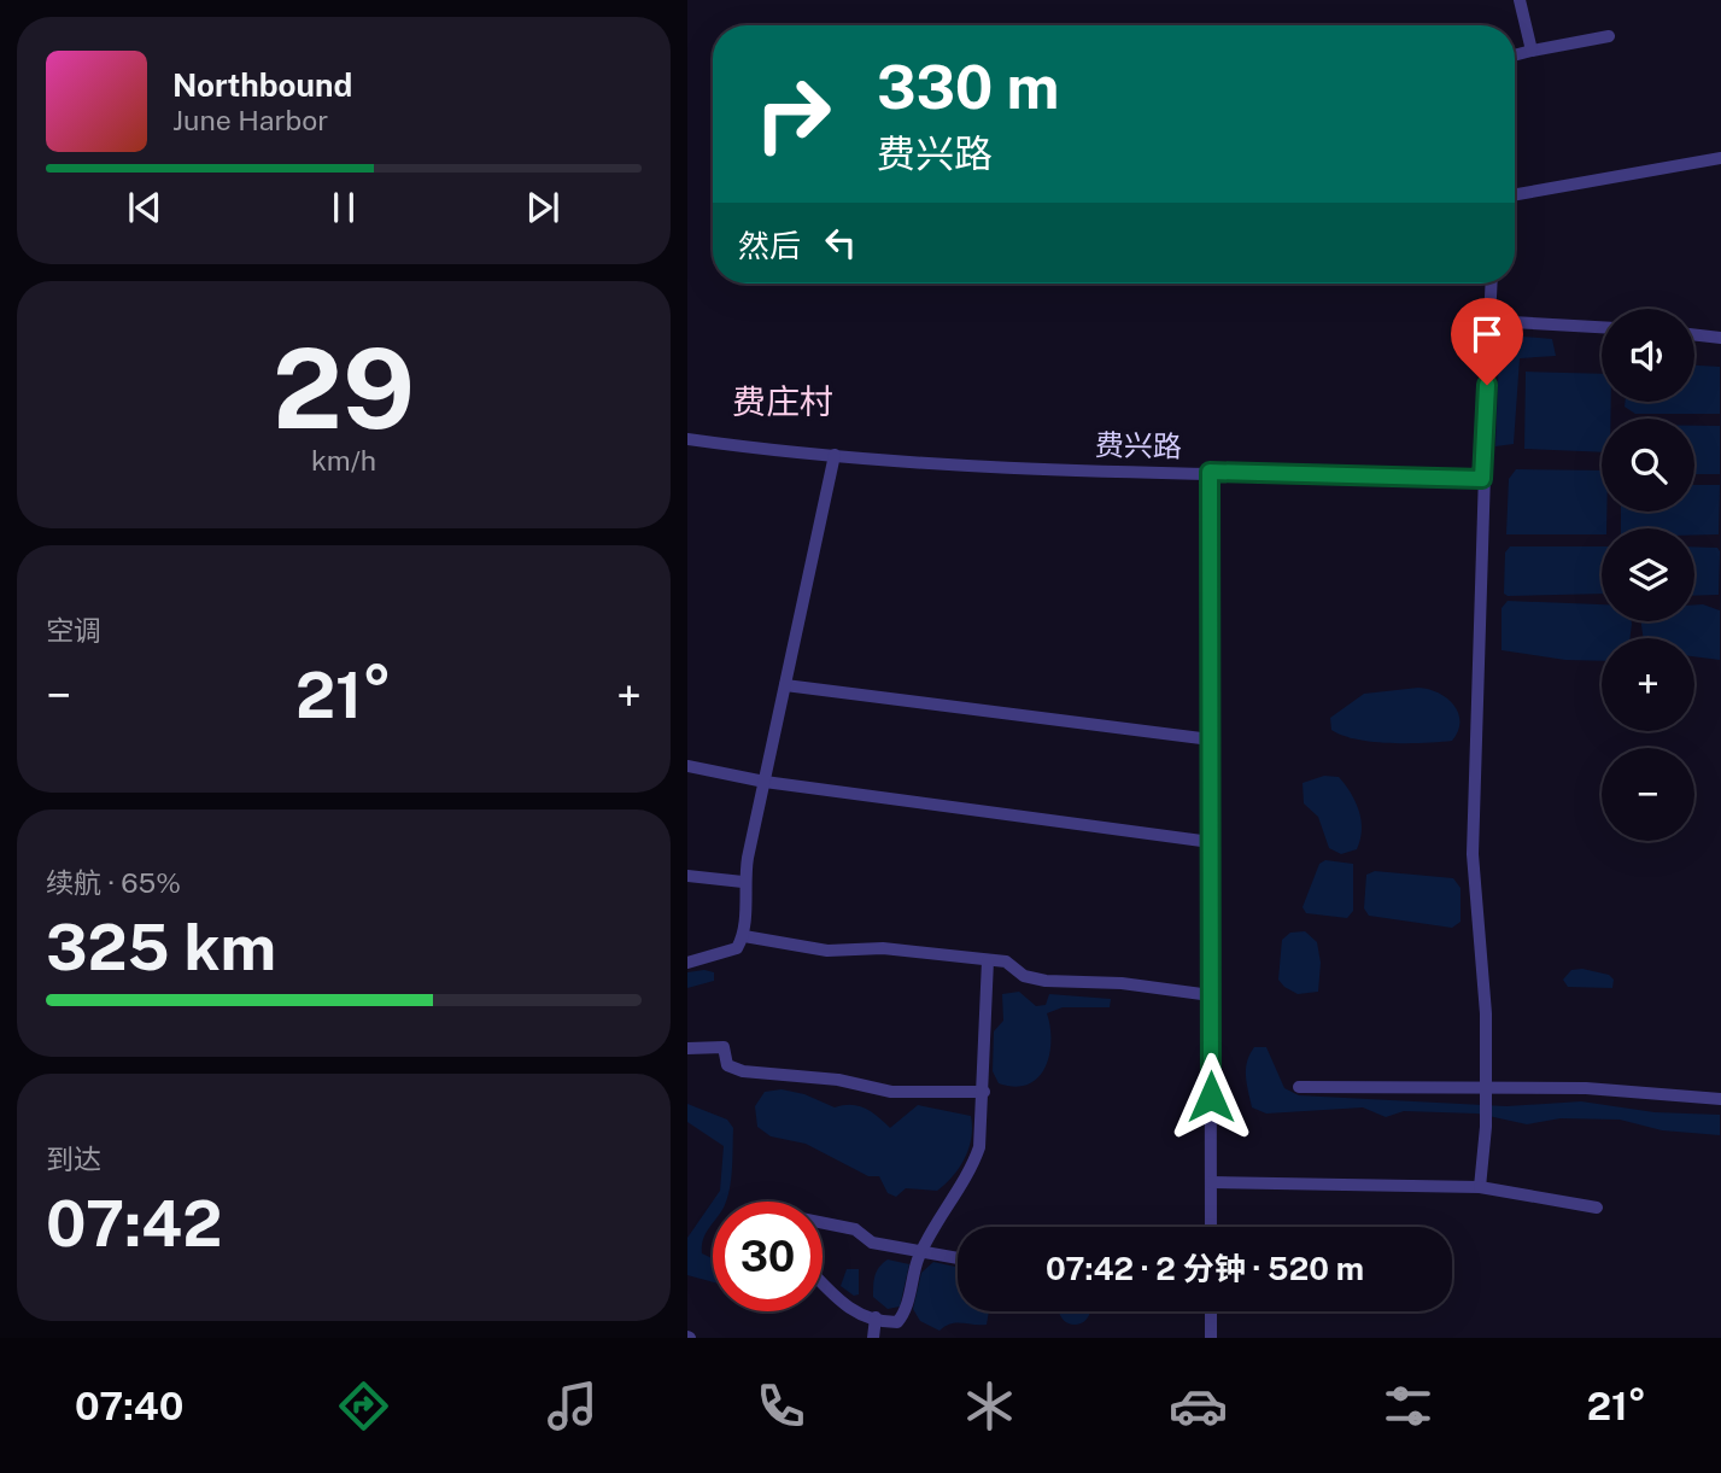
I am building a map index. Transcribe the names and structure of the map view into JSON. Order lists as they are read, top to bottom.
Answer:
{
  "streets": {
    "street": ["费兴路"]
  },
  "districts": ["费庄村"],
  "page": {
    "turn": ["330 m", "费兴路"],
    "song": ["Northbound", "June Harbor"],
    "then": "然后",
    "tile": [
      ["29", "km/h"],
      "空调",
      ["续航 · 65%", "325 km"],
      ["到达", "07:42"]
    ],
    "map_buttons": ["+", "−"],
    "heat": ["−", "21°", "+"],
    "limit": "30",
    "trip": "07:42 · 2 分钟 · 520 m",
    "tabs": ["07:40", "21°"]
  }
}
